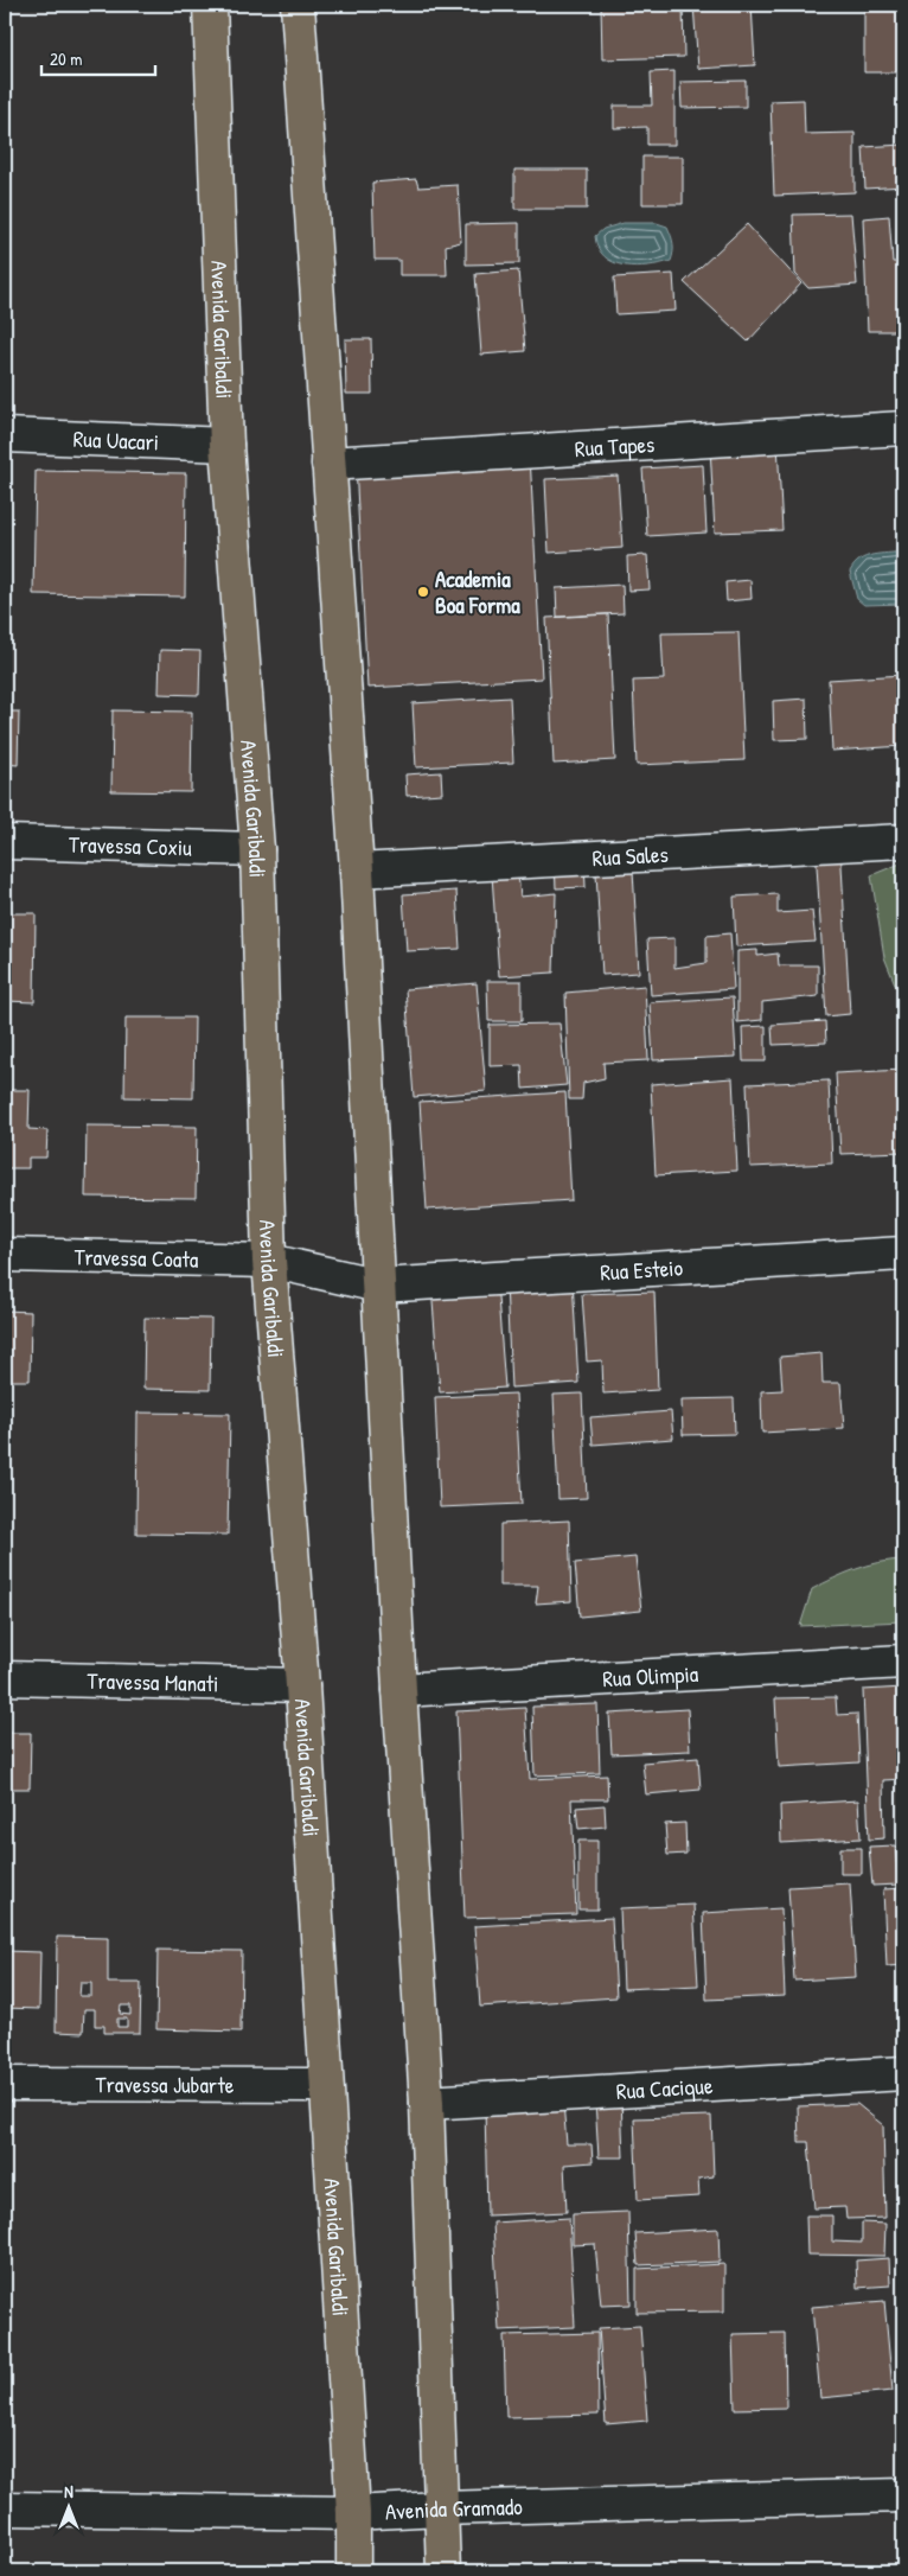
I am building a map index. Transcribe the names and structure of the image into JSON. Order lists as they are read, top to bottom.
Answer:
{
  "streets": {
    "main road": ["Avenida Garibaldi"],
    "street": [
      "Rua Uacari",
      "Rua Tapes",
      "Travessa Coxiu",
      "Rua Sales",
      "Travessa Coata",
      "Rua Esteio",
      "Rua Olimpia",
      "Travessa Manati",
      "Travessa Jubarte",
      "Rua Cacique",
      "Avenida Gramado"
    ]
  },
  "crossings": [
    ["Avenida Garibaldi", "Rua Uacari"],
    ["Avenida Garibaldi", "Travessa Coxiu"],
    ["Avenida Garibaldi", "Travessa Coata"],
    ["Avenida Garibaldi", "Rua Esteio"],
    ["Avenida Garibaldi", "Travessa Manati"],
    ["Avenida Garibaldi", "Travessa Jubarte"],
    ["Avenida Garibaldi", "Avenida Gramado"],
    ["Travessa Coata", "Rua Esteio"]
  ],
  "places": ["Academia Boa Forma"],
  "scale_bar": "20 m",
  "north": "top"
}
